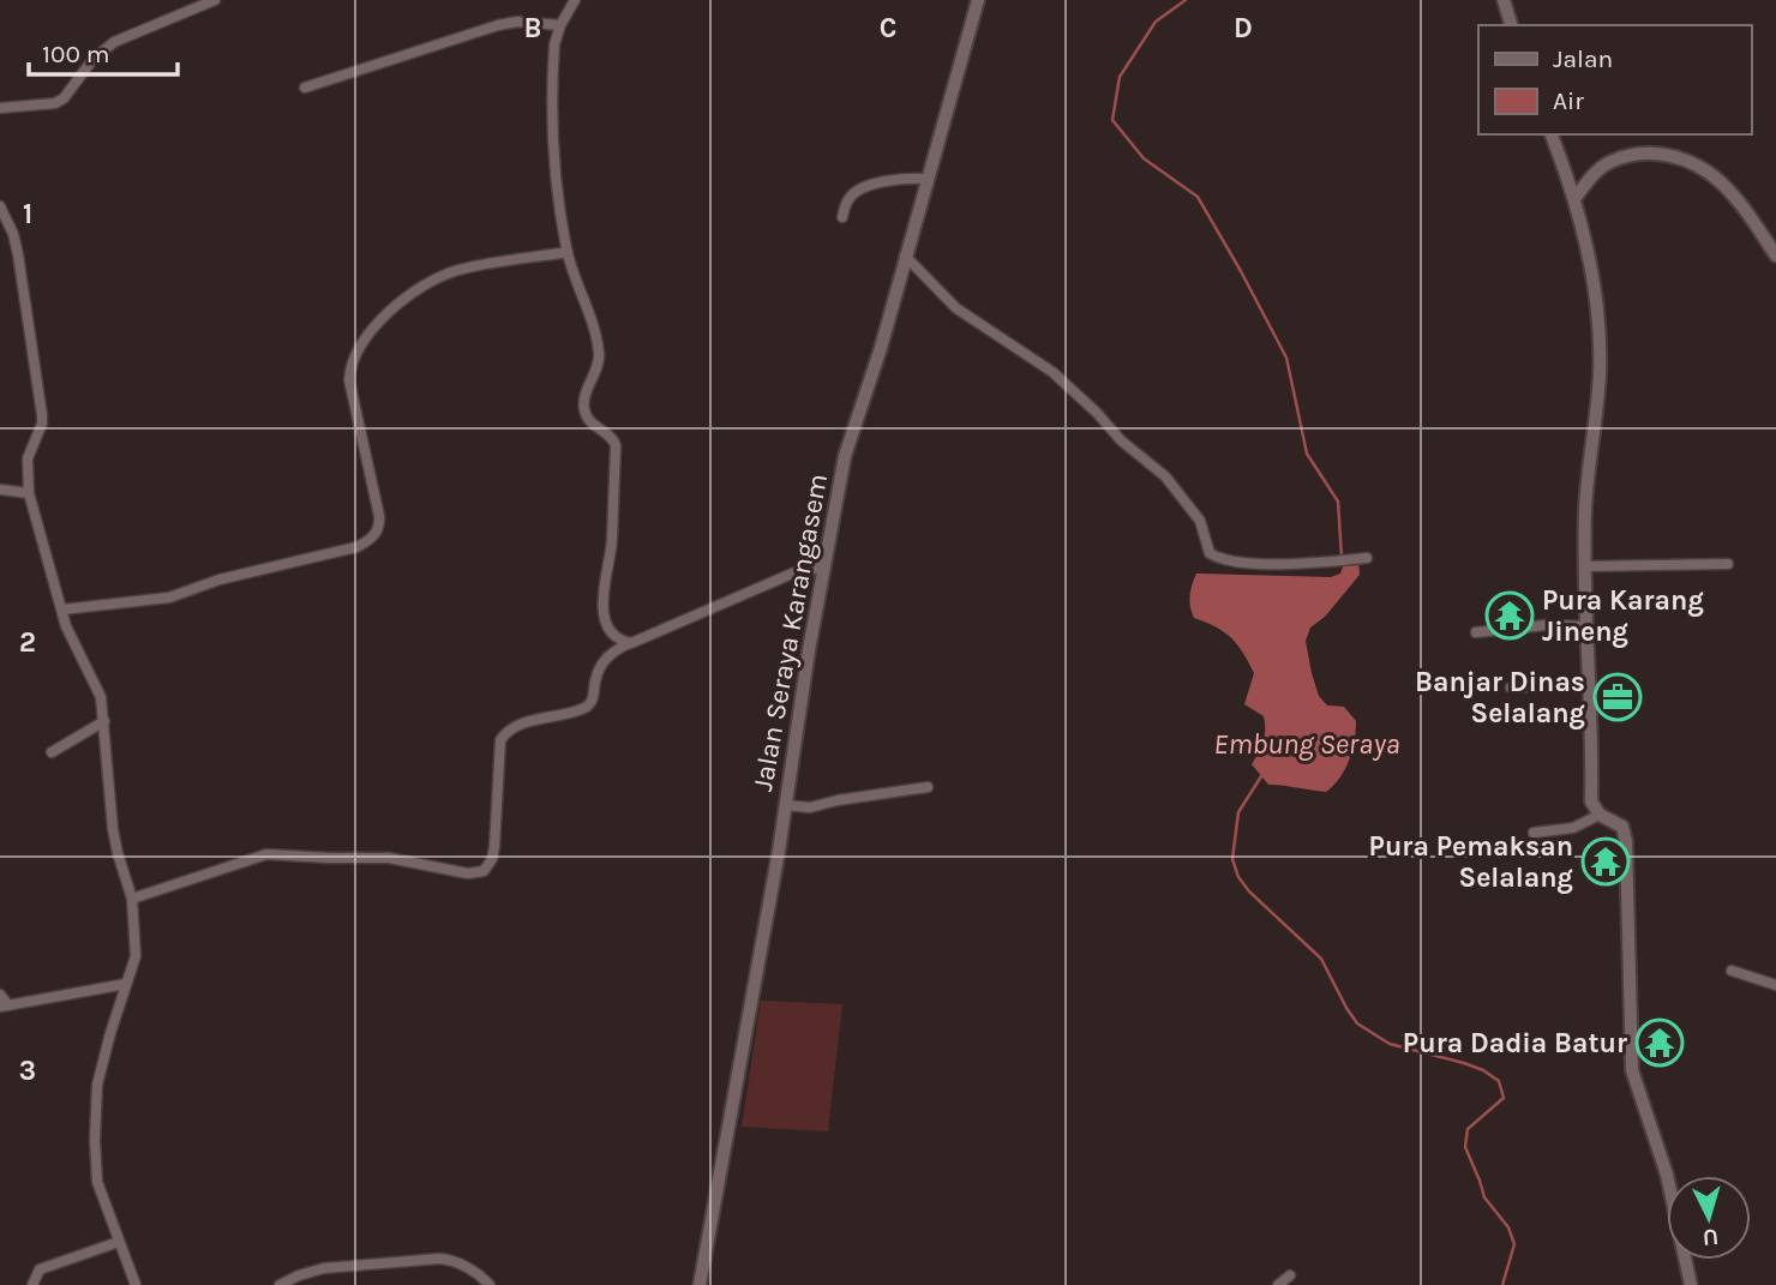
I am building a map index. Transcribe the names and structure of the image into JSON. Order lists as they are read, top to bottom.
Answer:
{
  "streets": {
    "street": ["Jalan Seraya Karangasem"]
  },
  "water": ["Embung Seraya"],
  "places": {
    "temple": ["Pura Karang Jineng", "Pura Pemaksan Selalang", "Pura Dadia Batur"],
    "office": ["Banjar Dinas Selalang"]
  },
  "legend": ["Jalan", "Air"],
  "scale_bar": "100 m",
  "north": "bottom",
  "grid": {
    "columns": ["B", "C", "D"],
    "rows": ["1", "2", "3"]
  }
}
